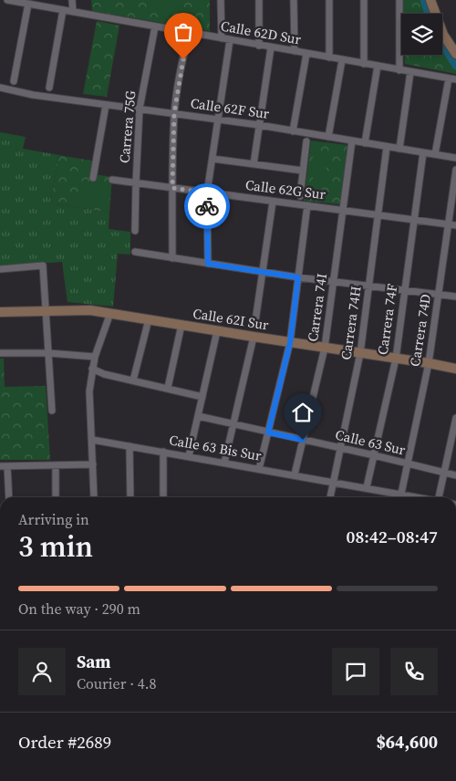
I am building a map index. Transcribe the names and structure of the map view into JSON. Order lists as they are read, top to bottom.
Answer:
{
  "streets": {
    "street": [
      "Calle 62D Sur",
      "Calle 62F Sur",
      "Carrera 75G",
      "Calle 62G Sur",
      "Carrera 74I",
      "Calle 62I Sur",
      "Carrera 74F",
      "Carrera 74H",
      "Carrera 74D",
      "Calle 63 Sur",
      "Calle 63 Bis Sur"
    ]
  },
  "crossings": [
    ["Calle 62D Sur", "Carrera 75G"],
    ["Calle 62F Sur", "Carrera 75G"],
    ["Calle 62F Sur", "Carrera 74I"],
    ["Calle 62F Sur", "Carrera 74F"],
    ["Calle 62F Sur", "Carrera 74H"],
    ["Carrera 75G", "Calle 62G Sur"],
    ["Calle 62G Sur", "Carrera 74I"],
    ["Calle 62G Sur", "Carrera 74F"],
    ["Calle 62G Sur", "Carrera 74H"],
    ["Calle 62G Sur", "Carrera 74D"],
    ["Carrera 74I", "Calle 62I Sur"],
    ["Carrera 74I", "Calle 63 Sur"],
    ["Carrera 74I", "Calle 63 Bis Sur"],
    ["Calle 62I Sur", "Carrera 74F"],
    ["Calle 62I Sur", "Carrera 74H"],
    ["Calle 62I Sur", "Carrera 74D"],
    ["Carrera 74F", "Calle 63 Sur"],
    ["Carrera 74F", "Calle 63 Bis Sur"],
    ["Carrera 74H", "Calle 63 Sur"],
    ["Carrera 74H", "Calle 63 Bis Sur"],
    ["Carrera 74D", "Calle 63 Sur"],
    ["Carrera 74D", "Calle 63 Bis Sur"]
  ],
  "page": {
    "heading": ["3 min", "Arriving in", "08:42–08:47"],
    "panel": [
      "Sam",
      "Courier · 4.8",
      "Order #2689",
      "$64,600"
    ],
    "bar": "On the way · 290 m"
  }
}
